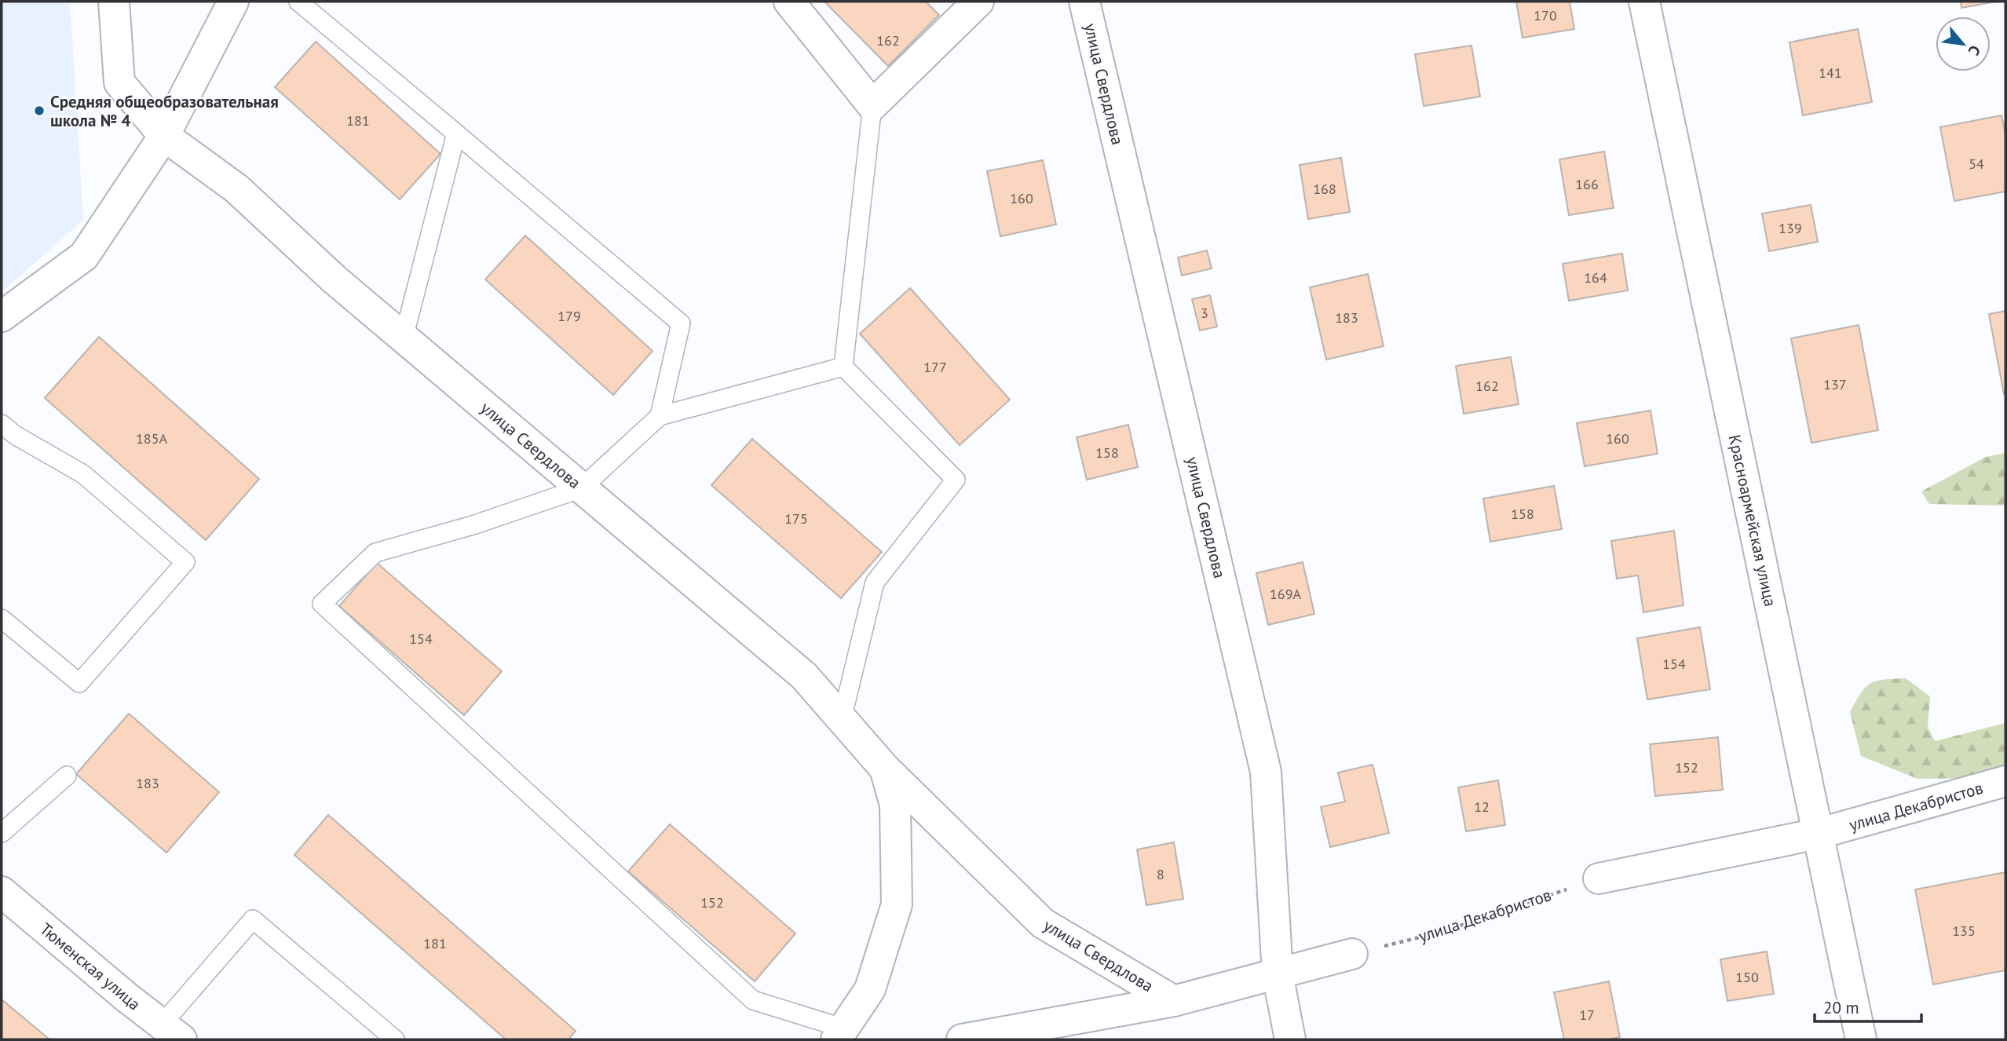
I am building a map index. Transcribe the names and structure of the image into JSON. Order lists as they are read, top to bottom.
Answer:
{
  "streets": {
    "street": [
      "улица Свердлова",
      "Красноармейская улица",
      "улица Декабристов",
      "Тюменская улица"
    ]
  },
  "crossings": [
    ["Красноармейская улица", "улица Декабристов"]
  ],
  "places": ["Средняя общеобразовательная школа № 4"],
  "house_numbers": [
    "170",
    "162",
    "141",
    "181",
    "54",
    "166",
    "168",
    "160",
    "139",
    "164",
    "3",
    "179",
    "183",
    "177",
    "137",
    "162",
    "185А",
    "160",
    "158",
    "158",
    "175",
    "169А",
    "154",
    "154",
    "152",
    "183",
    "12",
    "8",
    "152",
    "135",
    "181",
    "150",
    "17"
  ],
  "scale_bar": "20 m",
  "north": "bottom right"
}
